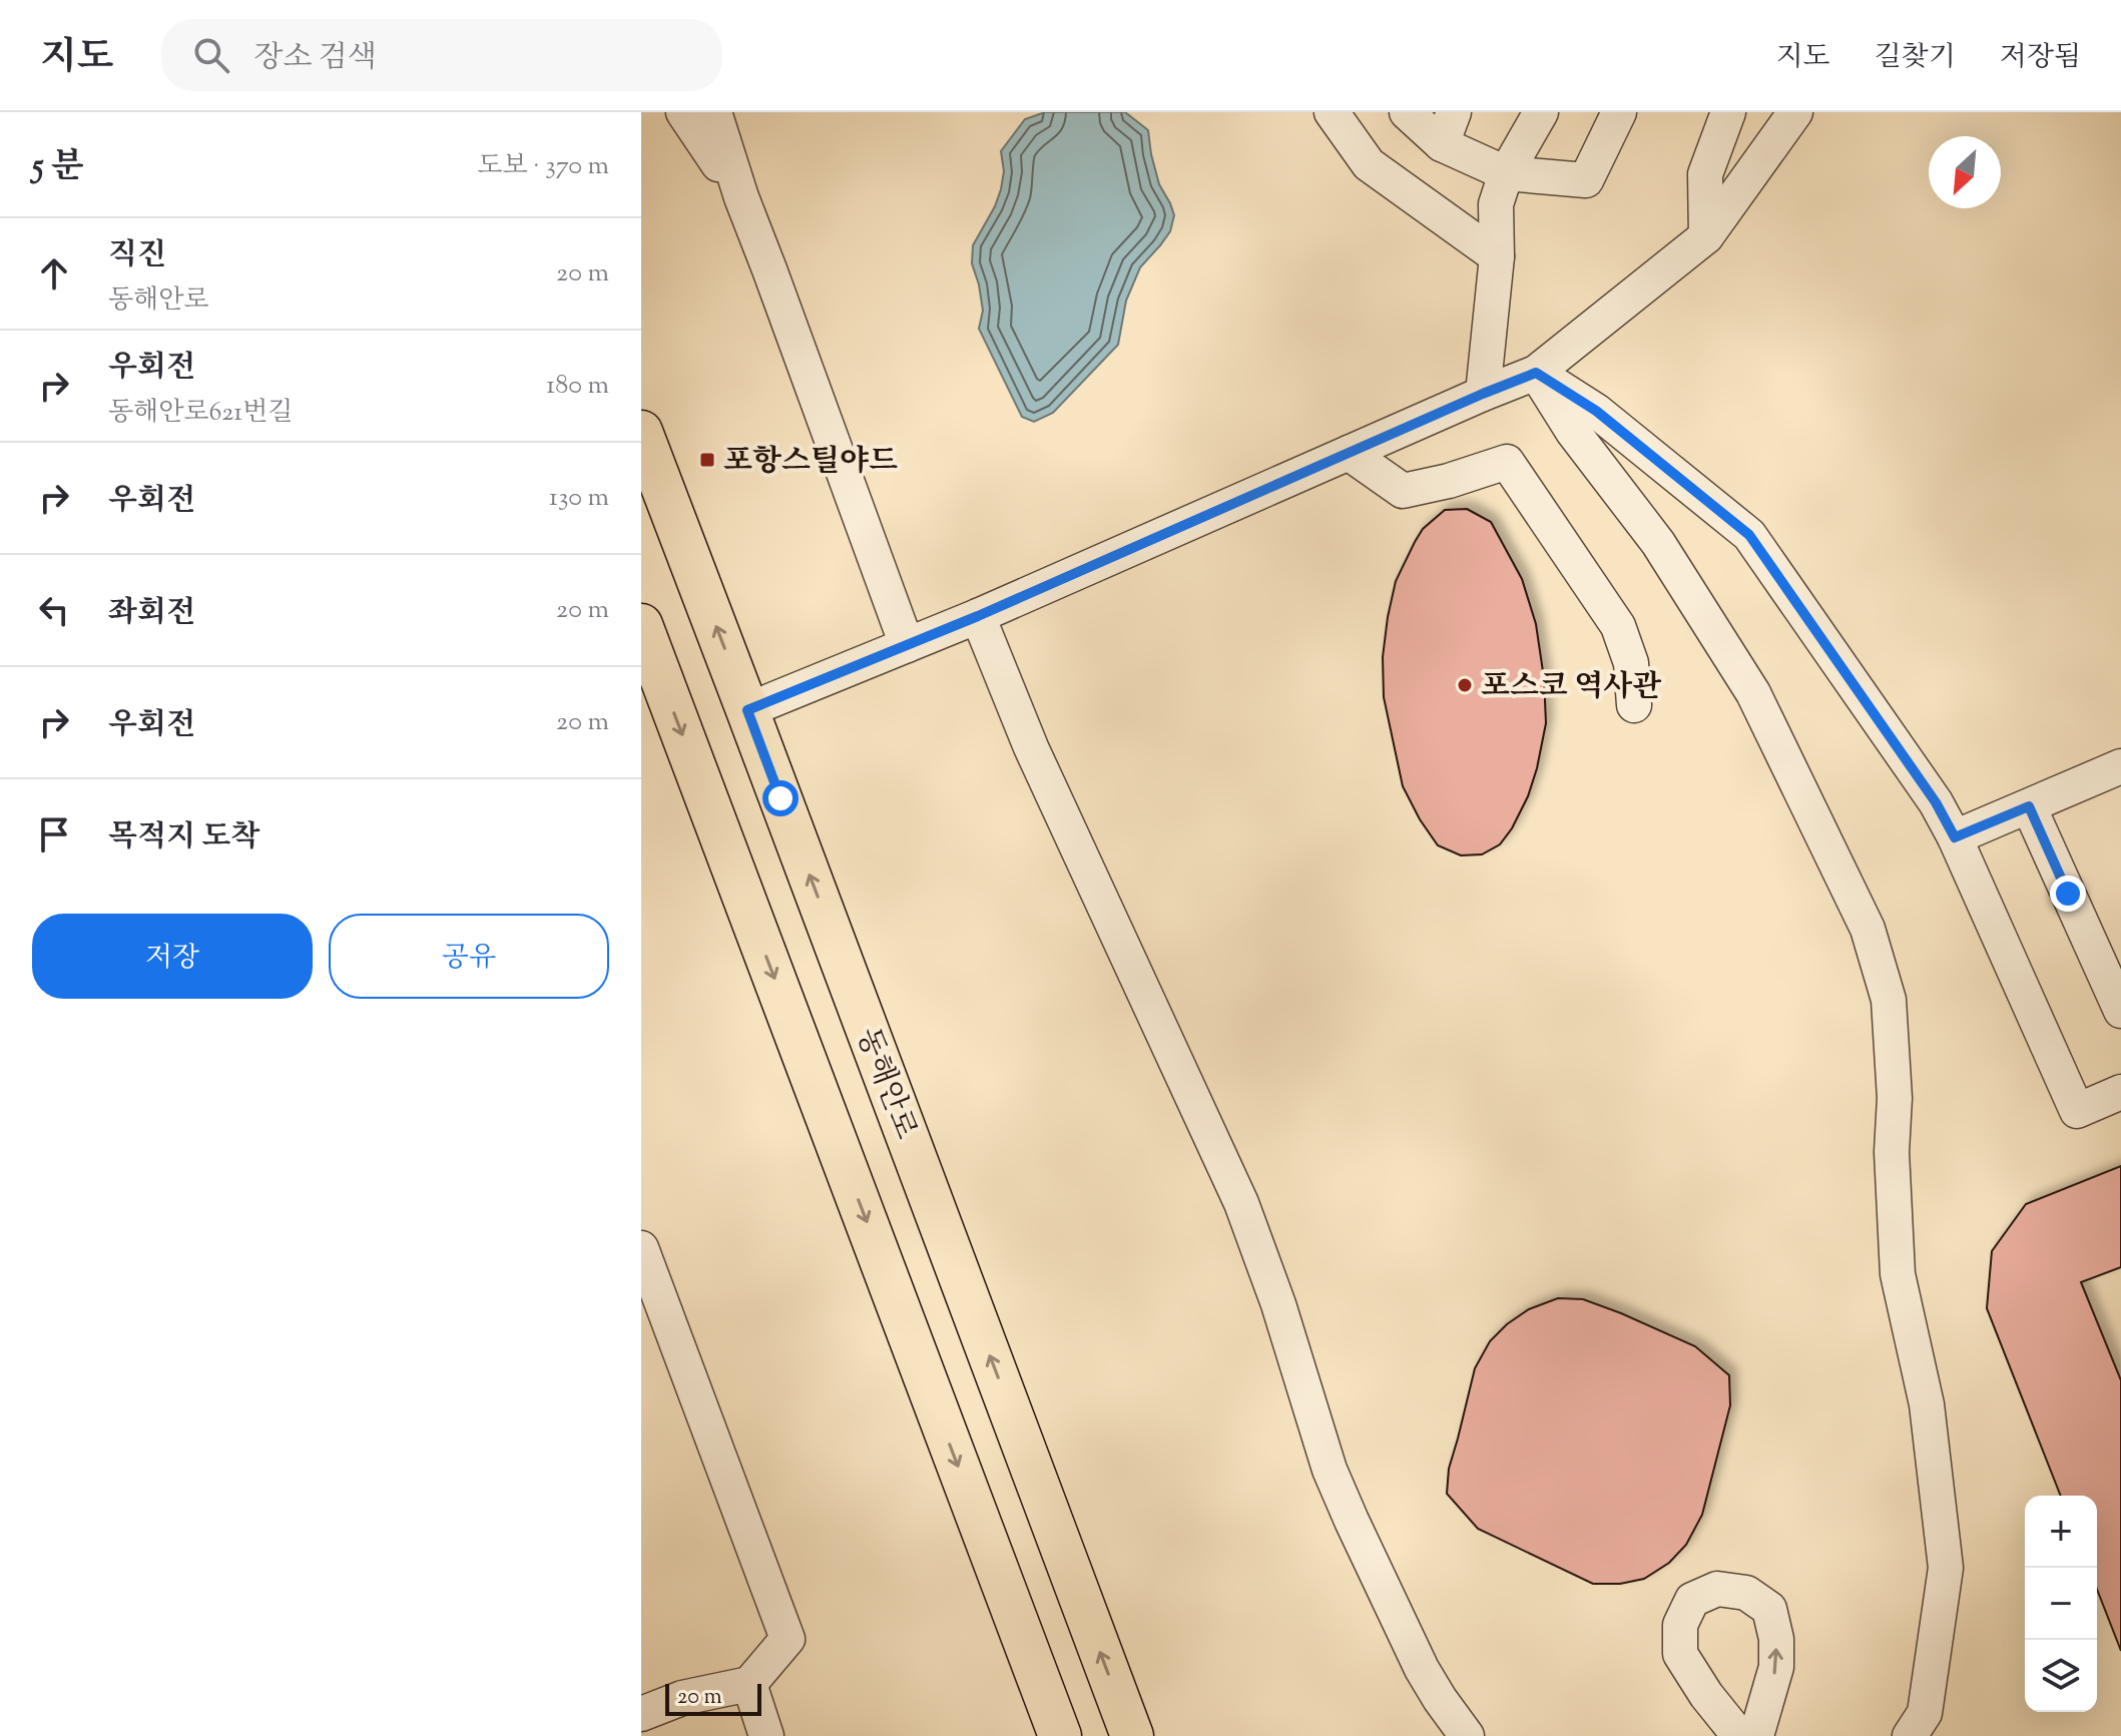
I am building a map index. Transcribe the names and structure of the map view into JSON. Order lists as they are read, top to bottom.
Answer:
{
  "streets": {
    "main road": ["동해안로"]
  },
  "places": {
    "transit": ["포항스틸야드"],
    "other": ["포스코 역사관"]
  },
  "scale_bar": "20 m",
  "north": "bottom left",
  "page": {
    "header": "지도",
    "search": "장소 검색",
    "nav": ["지도", "길찾기", "저장됨"],
    "heading": ["5 분", "도보 · 370 m"],
    "list": [
      ["직진", "동해안로", "20 m"],
      ["우회전", "동해안로621번길", "180 m"],
      ["우회전", "130 m"],
      ["좌회전", "20 m"],
      ["우회전", "20 m"],
      "목적지 도착"
    ],
    "buttons": ["저장", "공유"],
    "map_buttons": ["+", "−"],
    "scale": "20 m"
  }
}
